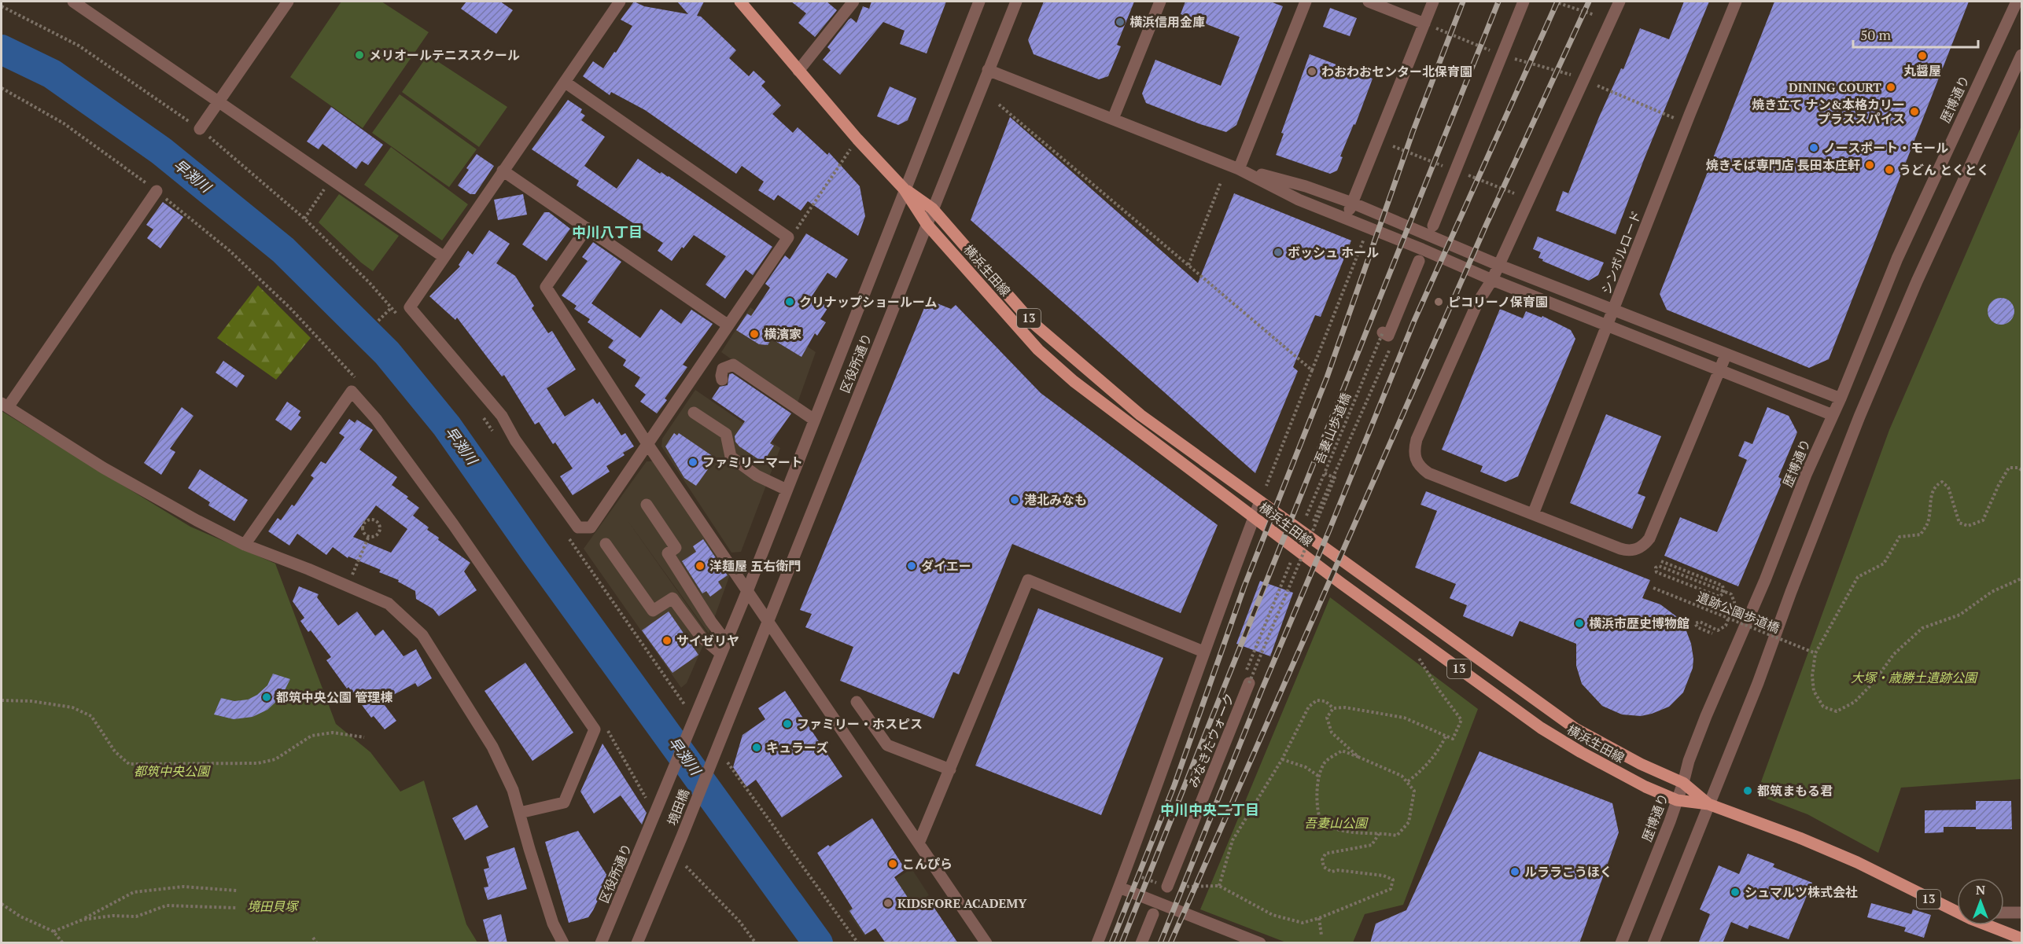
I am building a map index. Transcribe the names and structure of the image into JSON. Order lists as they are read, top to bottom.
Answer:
{
  "streets": {
    "main road": ["横浜生田線", "13"],
    "street": [
      "歴博通り",
      "シンボルロード",
      "区役所通り",
      "みなきたウォーク",
      "境田橋"
    ],
    "path": ["吾妻山歩道橋", "遺跡公園歩道橋"]
  },
  "crossings": [
    ["歴博通り", "横浜生田線"],
    ["横浜生田線", "区役所通り"],
    ["区役所通り", "境田橋"],
    ["吾妻山歩道橋", "みなきたウォーク"]
  ],
  "districts": ["中川八丁目", "中川中央二丁目"],
  "water": ["早渕川"],
  "parks": [
    "大塚・歳勝土遺跡公園",
    "都筑中央公園",
    "吾妻山公園",
    "境田貝塚"
  ],
  "places": [
    "横浜信用金庫",
    "メリオールテニススクール",
    "丸醤屋",
    "わおわおセンター北保育園",
    "DINING COURT",
    "焼き立て ナン&本格カリー プラススパイス",
    "ノースポート・モール",
    "焼きそば専門店 長田本庄軒",
    "うどん とくとく",
    "ボッシュ ホール",
    "クリナップショールーム",
    "ピコリーノ保育園",
    "横濱家",
    "ファミリーマート",
    "港北みなも",
    "洋麺屋 五右衛門",
    "ダイエー",
    "横浜市歴史博物館",
    "サイゼリヤ",
    "都筑中央公園 管理棟",
    "ファミリー・ホスピス",
    "キュラーズ",
    "都筑まもる君",
    "こんぴら",
    "ルララこうほく",
    "シュマルツ株式会社",
    "KIDSFORE ACADEMY"
  ],
  "scale_bar": "50 m",
  "north": "top"
}
